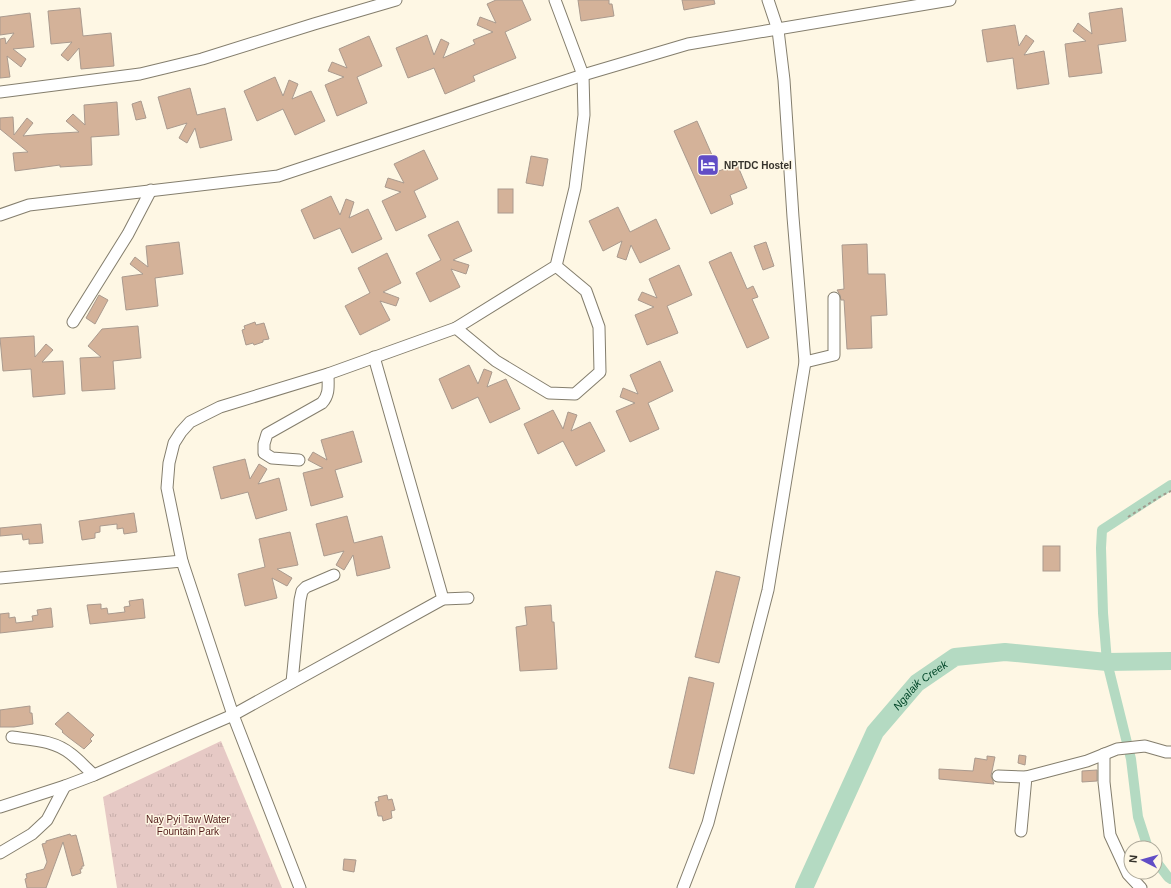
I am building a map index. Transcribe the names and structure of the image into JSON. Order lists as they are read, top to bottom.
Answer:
{
  "water": ["Ngalaik Creek"],
  "parks": ["Nay Pyi Taw Water Fountain Park"],
  "places": {
    "hotel": ["NPTDC Hostel"]
  },
  "north": "left"
}
